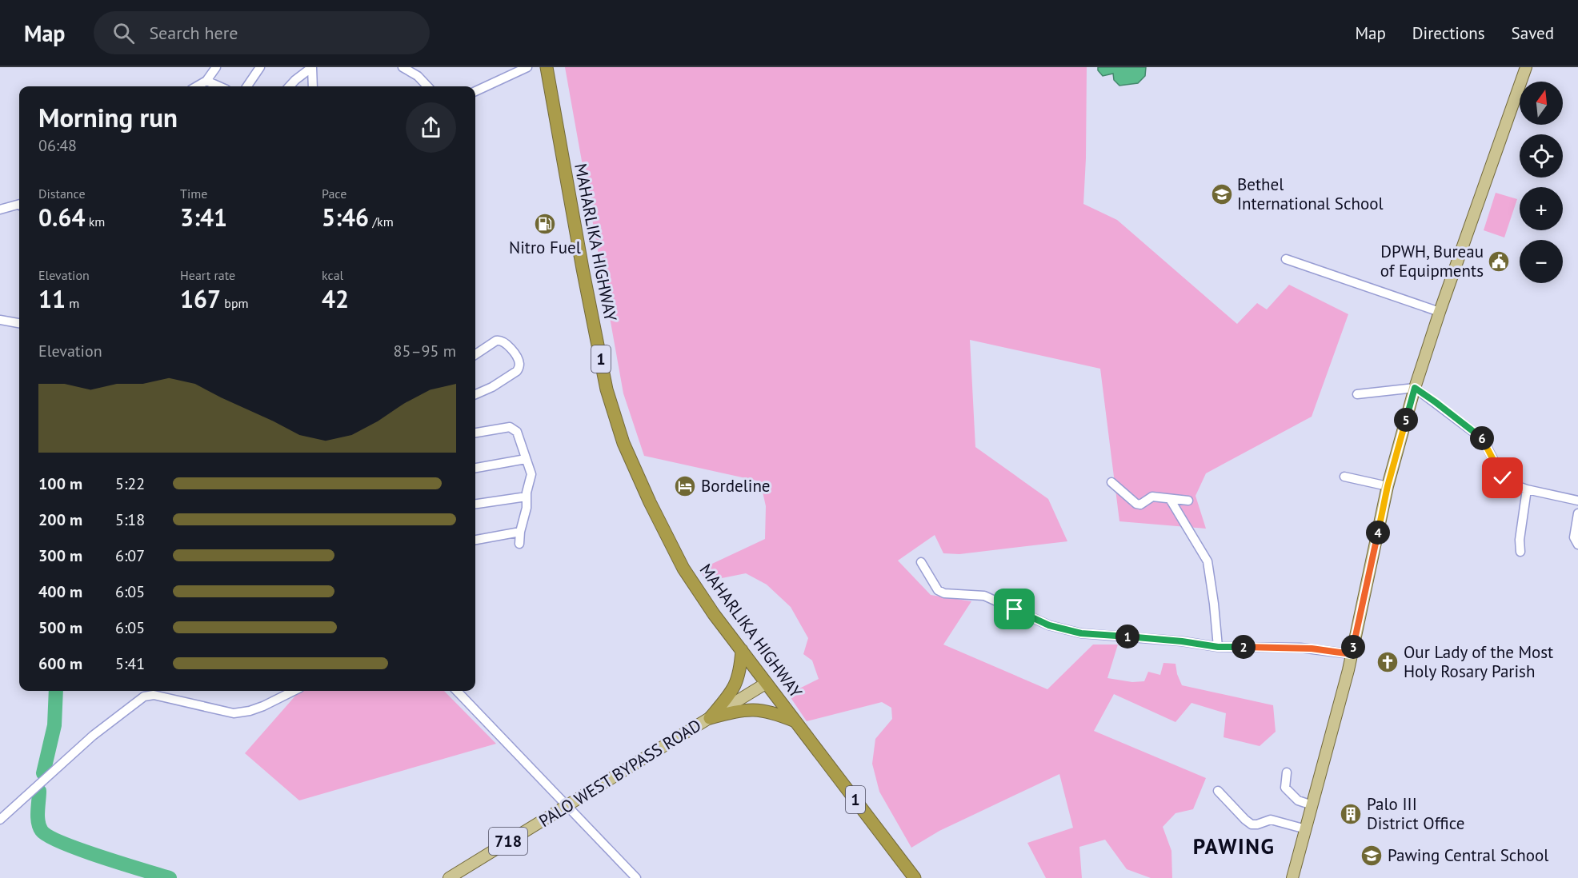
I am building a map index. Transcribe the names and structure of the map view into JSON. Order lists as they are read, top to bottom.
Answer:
{
  "streets": {
    "highway": ["MAHARLIKA HIGHWAY", "1"],
    "main road": ["PALO WEST BYPASS ROAD", "718"]
  },
  "crossings": [
    ["MAHARLIKA HIGHWAY", "PALO WEST BYPASS ROAD"]
  ],
  "districts": ["PAWING"],
  "places": {
    "school or university": ["Bethel International School", "Pawing Central School"],
    "fuel station": ["Nitro Fuel"],
    "public building": ["DPWH, Bureau of Equipments"],
    "hotel": ["Bordeline"],
    "church": ["Our Lady of the Most Holy Rosary Parish"],
    "building": ["Palo III District Office"]
  },
  "north": "top",
  "page": {
    "header": "Map",
    "search": "Search here",
    "nav": ["Map", "Directions", "Saved"],
    "map_buttons": ["+", "−"],
    "heading": ["Morning run", "06:48"],
    "stats": [
      ["Distance", "0.64 km"],
      ["Time", "3:41"],
      ["Pace", "5:46 /km"],
      ["Elevation", "11 m"],
      ["Heart rate", "167 bpm"],
      ["kcal", "42"]
    ],
    "chart": ["Elevation", "85–95 m"],
    "pins": [
      "5",
      "6",
      "4",
      "1",
      "2",
      "3"
    ],
    "list": [
      {
        "name": "100 m",
        "note": "5:22"
      },
      {
        "name": "200 m",
        "note": "5:18"
      },
      {
        "name": "300 m",
        "note": "6:07"
      },
      {
        "name": "400 m",
        "note": "6:05"
      },
      {
        "name": "500 m",
        "note": "6:05"
      },
      {
        "name": "600 m",
        "note": "5:41"
      }
    ]
  }
}
